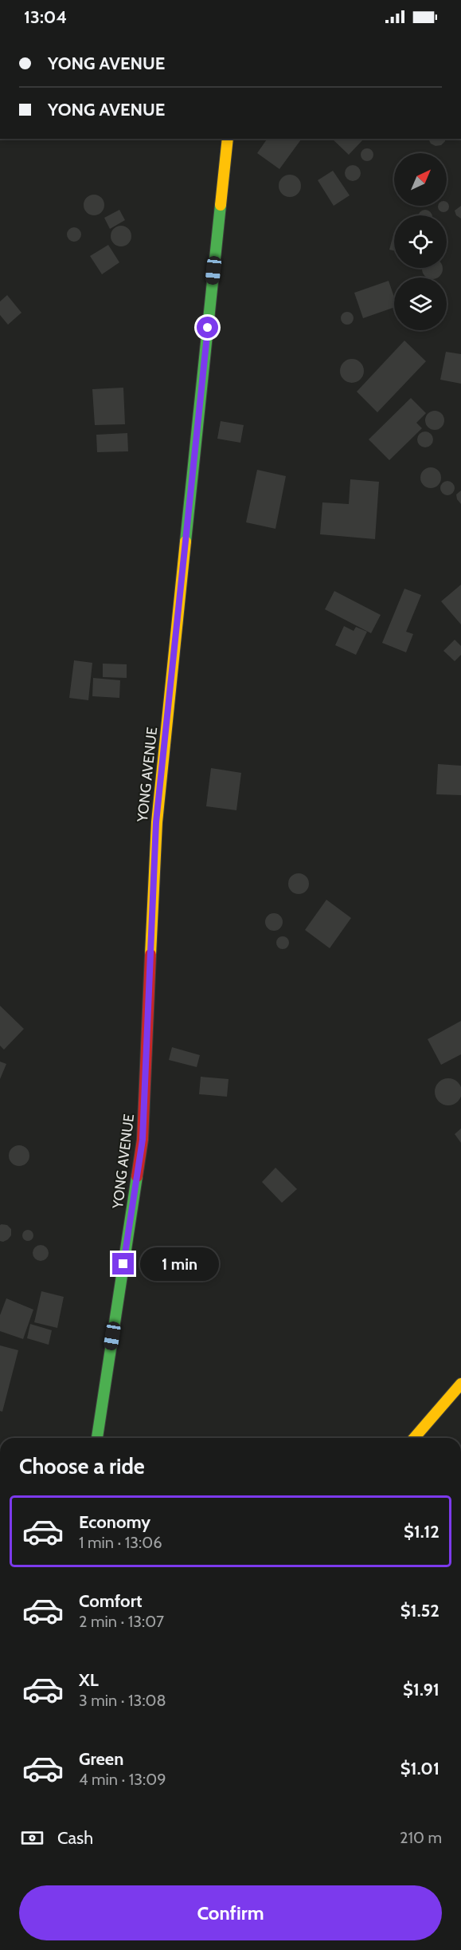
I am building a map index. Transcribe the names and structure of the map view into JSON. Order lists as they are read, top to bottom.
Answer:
{
  "streets": {
    "street": ["YONG AVENUE"]
  },
  "north": "top right",
  "page": {
    "status": "13:04",
    "banner": ["YONG AVENUE", "YONG AVENUE"],
    "bubble": "1 min",
    "heading": "Choose a ride",
    "list": [
      {
        "name": "Economy",
        "note": "1 min · 13:06",
        "value": "$1.12"
      },
      {
        "name": "Comfort",
        "note": "2 min · 13:07",
        "value": "$1.52"
      },
      {
        "name": "XL",
        "note": "3 min · 13:08",
        "value": "$1.91"
      },
      {
        "name": "Green",
        "note": "4 min · 13:09",
        "value": "$1.01"
      }
    ],
    "pay": ["Cash", "210 m"],
    "buttons": "Confirm"
  }
}
